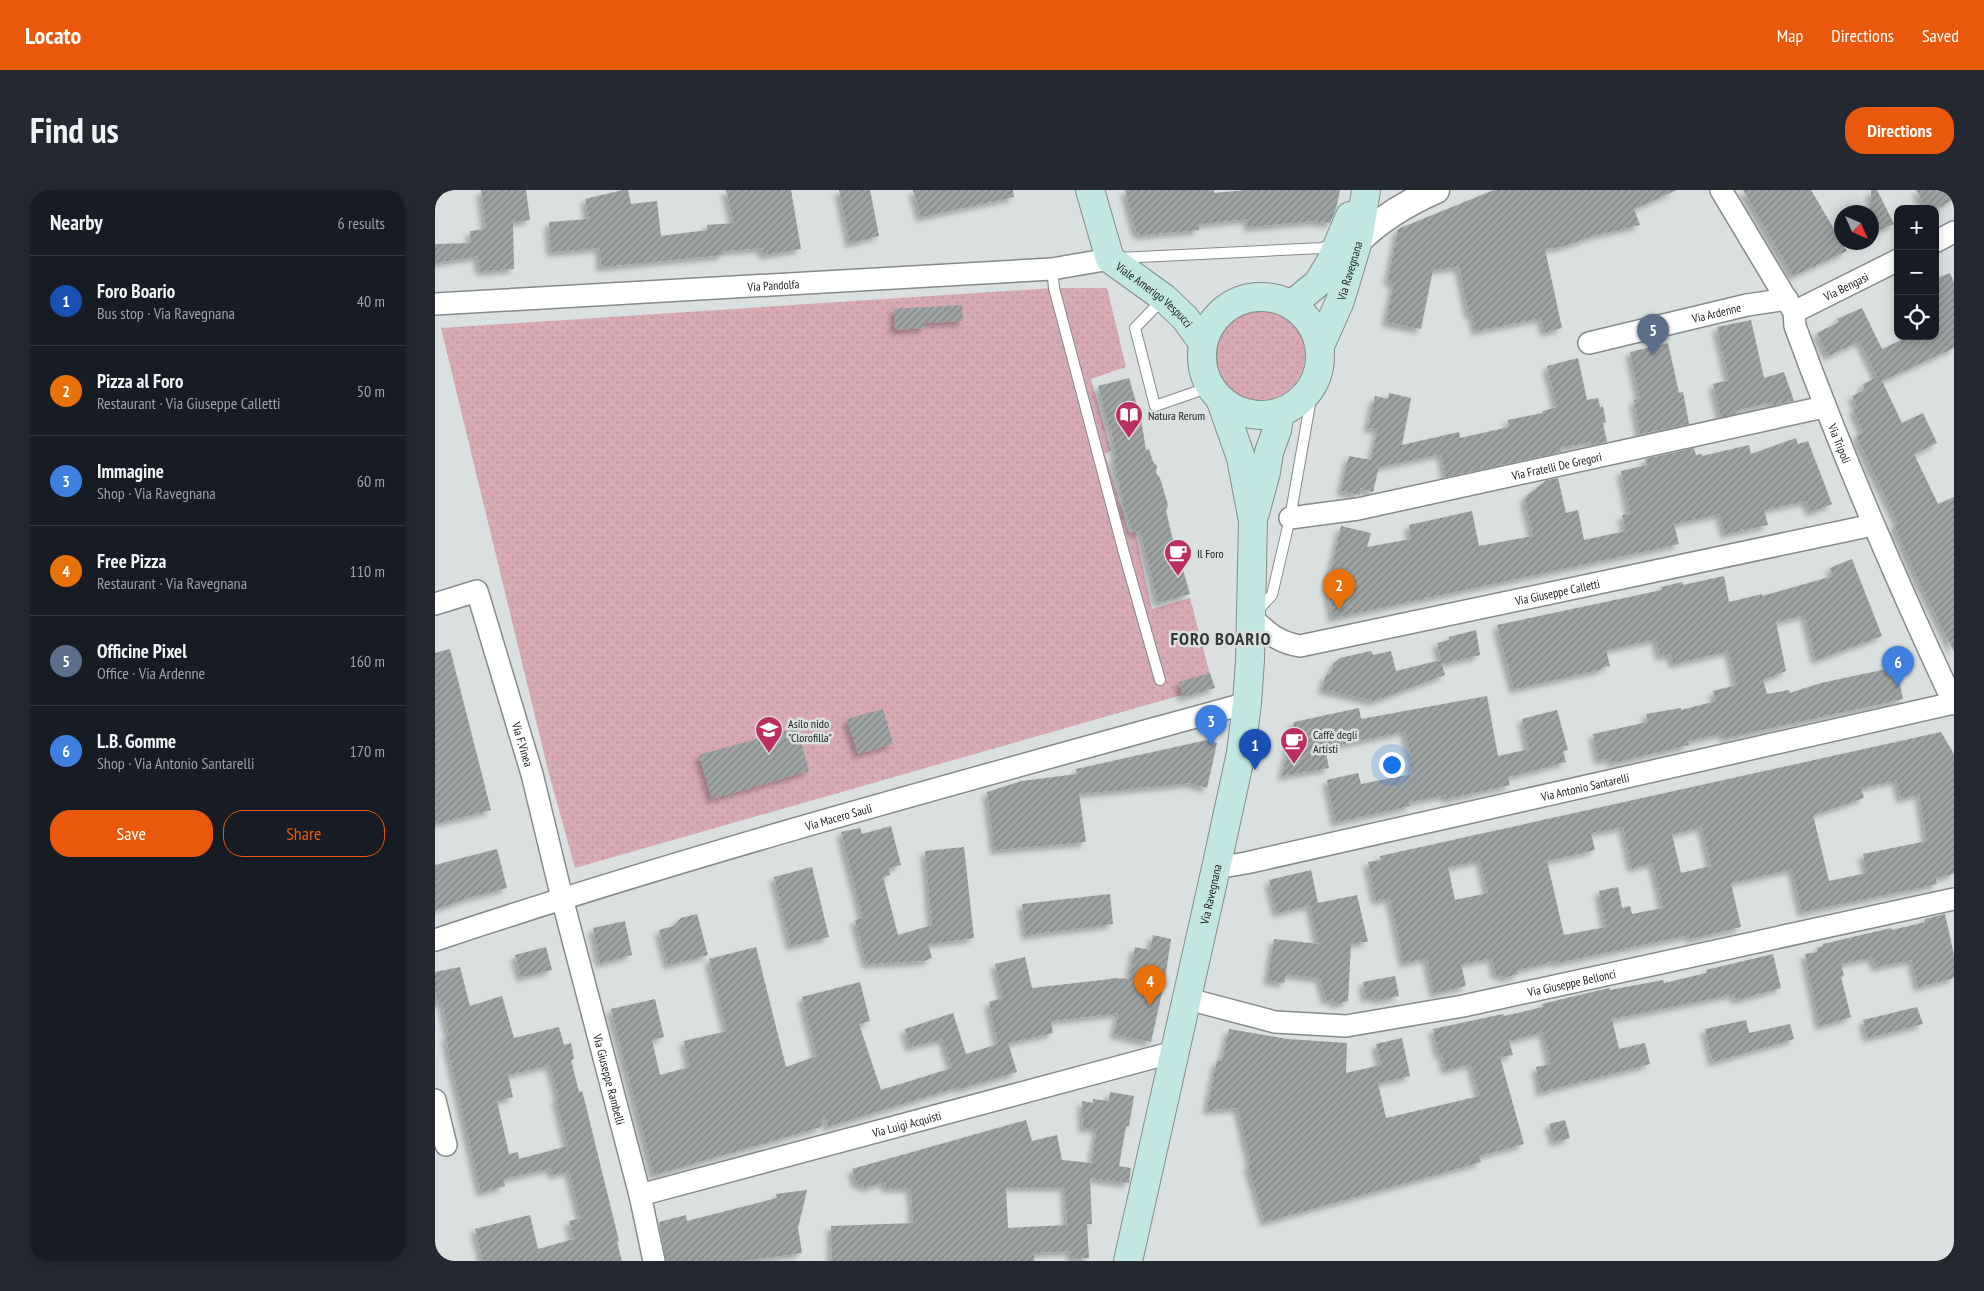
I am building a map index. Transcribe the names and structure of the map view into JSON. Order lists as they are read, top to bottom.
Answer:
{
  "streets": {
    "main road": ["Via Ravegnana", "Viale Amerigo Vespucci"],
    "street": [
      "Via Pandolfa",
      "Via Bengasi",
      "Via Ardenne",
      "Via Tripoli",
      "Via Fratelli De Gregori",
      "Via Giuseppe Calletti",
      "Via F.Vinea",
      "Via Antonio Santarelli",
      "Via Macero Sauli",
      "Via Giuseppe Bellonci",
      "Via Giuseppe Rambelli",
      "Via Luigi Acquisti"
    ]
  },
  "crossings": [
    ["Via Ravegnana", "Viale Amerigo Vespucci"],
    ["Via Ravegnana", "Via Giuseppe Calletti"],
    ["Via Ravegnana", "Via Antonio Santarelli"],
    ["Via Ravegnana", "Via Macero Sauli"],
    ["Via Ravegnana", "Via Giuseppe Bellonci"],
    ["Via Ravegnana", "Via Luigi Acquisti"],
    ["Via Pandolfa", "Viale Amerigo Vespucci"],
    ["Via Bengasi", "Via Ardenne"],
    ["Via Bengasi", "Via Tripoli"],
    ["Via Ardenne", "Via Tripoli"],
    ["Via Tripoli", "Via Fratelli De Gregori"],
    ["Via Tripoli", "Via Giuseppe Calletti"],
    ["Via Tripoli", "Via Antonio Santarelli"],
    ["Via F.Vinea", "Via Macero Sauli"],
    ["Via F.Vinea", "Via Giuseppe Rambelli"],
    ["Via Macero Sauli", "Via Giuseppe Rambelli"],
    ["Via Giuseppe Rambelli", "Via Luigi Acquisti"]
  ],
  "districts": ["FORO BOARIO"],
  "places": {
    "library": ["Natura Rerum"],
    "cafe": ["Il Foro", "Caffè degli Artisti"],
    "school or university": ["Asilo nido \"Clorofilla\""]
  },
  "north": "bottom right",
  "page": {
    "header": "Locato",
    "nav": ["Map", "Directions", "Saved"],
    "title": "Find us",
    "buttons": [
      "Directions",
      ["Save", "Share"]
    ],
    "heading": ["Nearby", "6 results"],
    "map_buttons": ["+", "−"],
    "list": [
      {
        "mark": "1",
        "name": "Foro Boario",
        "note": "Bus stop · Via Ravegnana",
        "value": "40 m"
      },
      {
        "mark": "2",
        "name": "Pizza al Foro",
        "note": "Restaurant · Via Giuseppe Calletti",
        "value": "50 m"
      },
      {
        "mark": "3",
        "name": "Immagine",
        "note": "Shop · Via Ravegnana",
        "value": "60 m"
      },
      {
        "mark": "4",
        "name": "Free Pizza",
        "note": "Restaurant · Via Ravegnana",
        "value": "110 m"
      },
      {
        "mark": "5",
        "name": "Officine Pixel",
        "note": "Office · Via Ardenne",
        "value": "160 m"
      },
      {
        "mark": "6",
        "name": "L.B. Gomme",
        "note": "Shop · Via Antonio Santarelli",
        "value": "170 m"
      }
    ],
    "pins": [
      "5",
      "2",
      "6",
      "3",
      "1",
      "4"
    ]
  }
}
